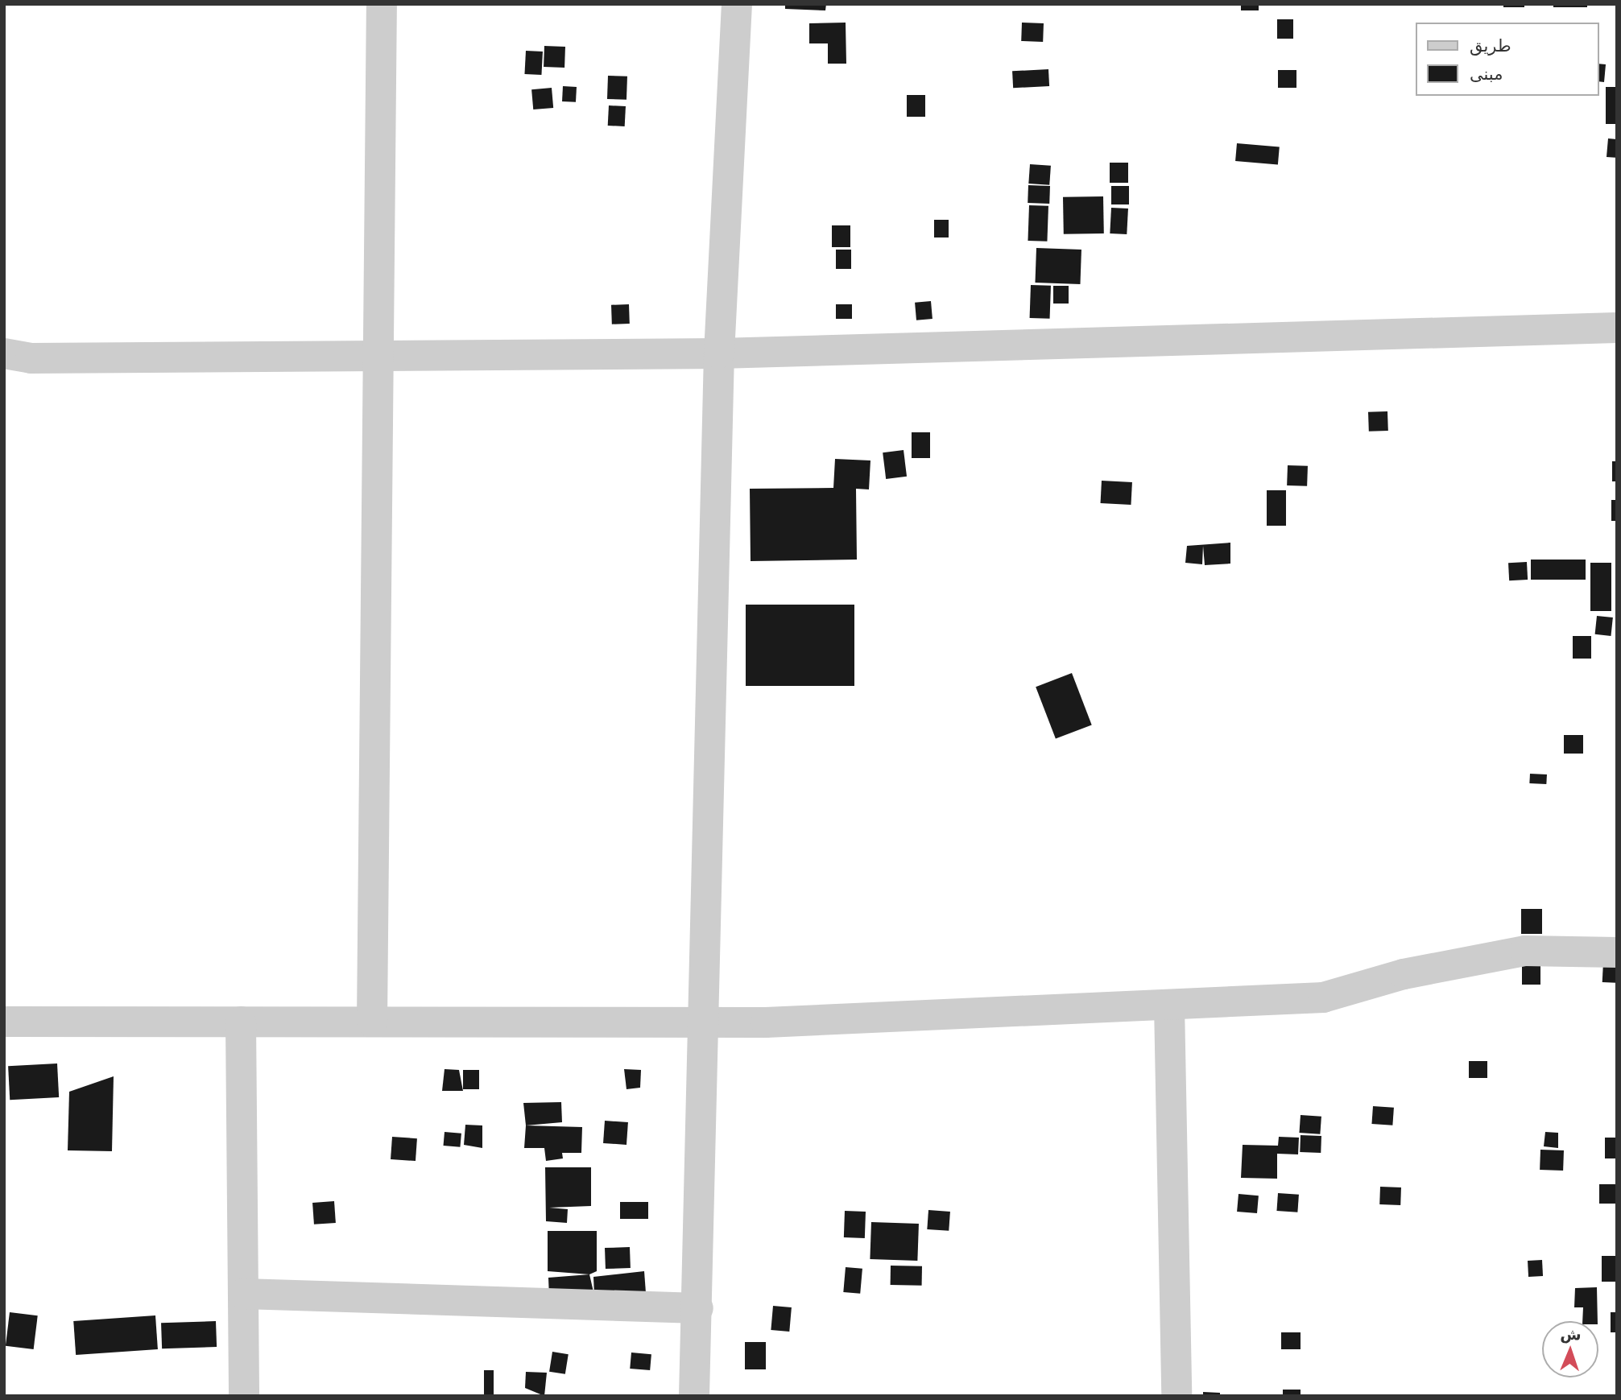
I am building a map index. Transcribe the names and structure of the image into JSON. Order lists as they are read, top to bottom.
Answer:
{
  "legend": ["طريق", "مبنى"],
  "north": "top"
}
